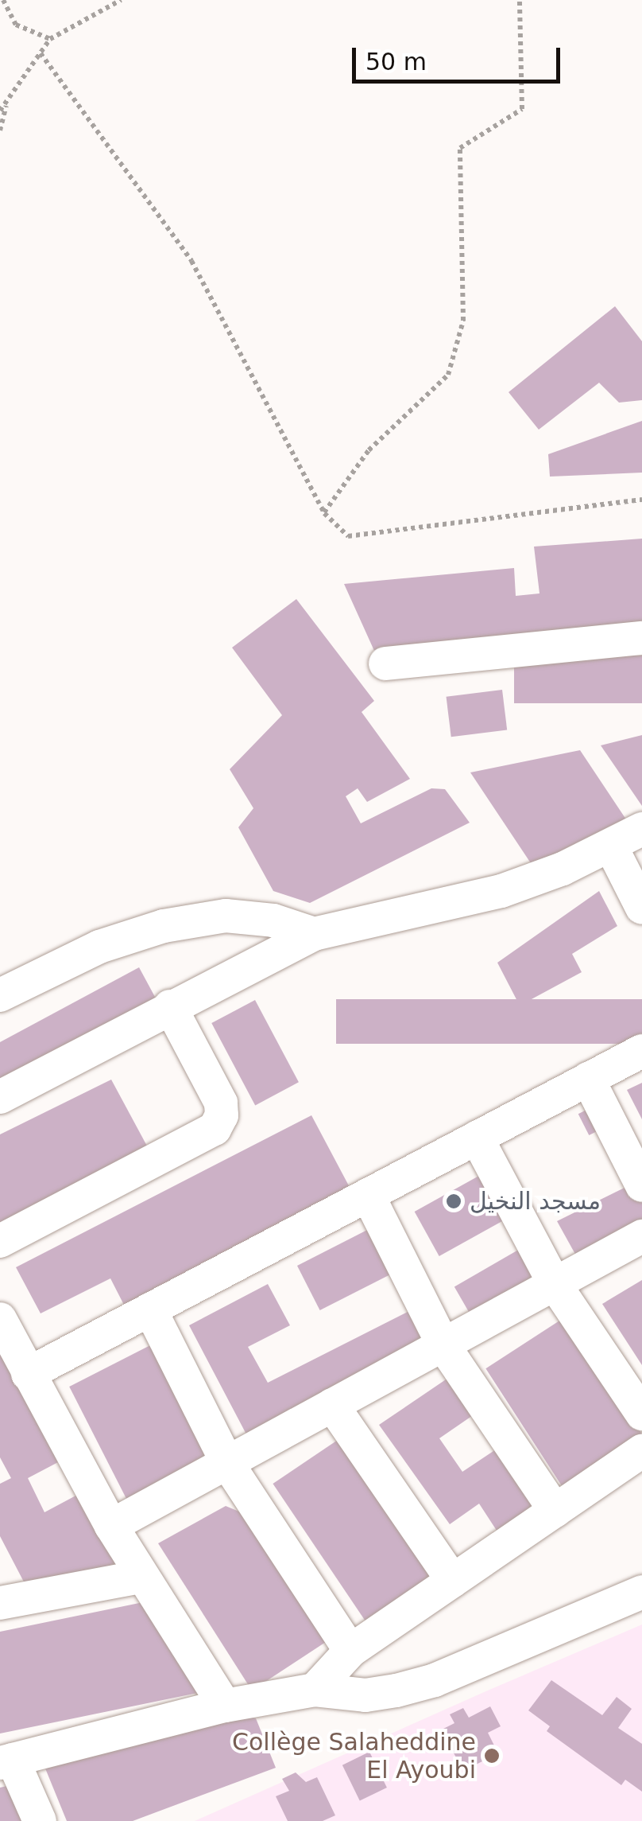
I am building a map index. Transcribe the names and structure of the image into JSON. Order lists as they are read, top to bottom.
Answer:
{
  "places": ["مسجد النخيل", "Collège Salaheddine El Ayoubi"],
  "scale_bar": "50 m"
}
